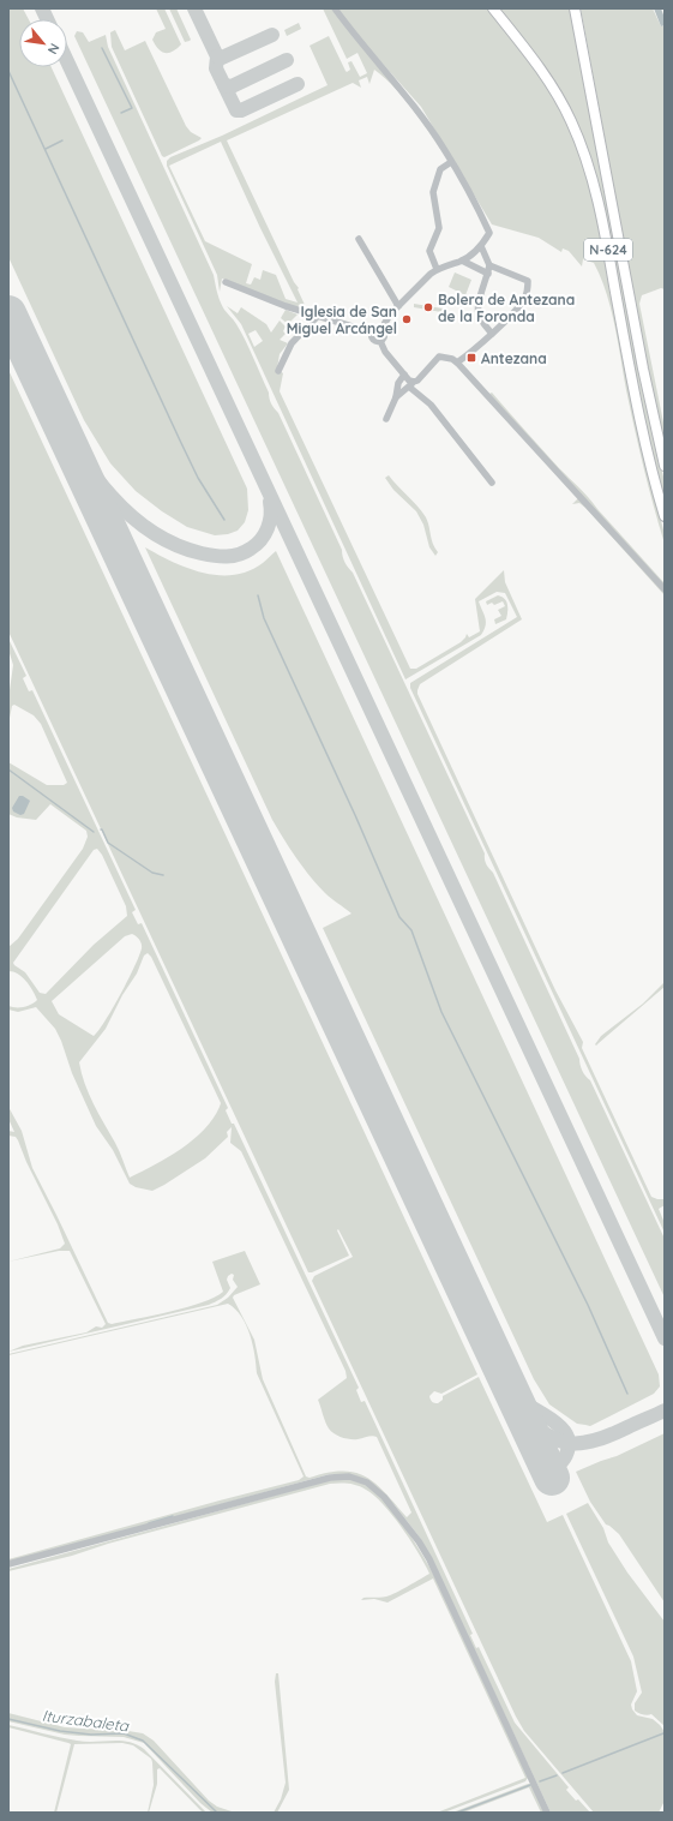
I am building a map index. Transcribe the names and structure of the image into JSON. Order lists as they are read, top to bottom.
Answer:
{
  "streets": {
    "highway": ["N-624"]
  },
  "water": ["Iturzabaleta"],
  "places": {
    "other": ["Bolera de Antezana de la Foronda", "Iglesia de San Miguel Arcángel"],
    "transit": ["Antezana"]
  },
  "north": "bottom right"
}
